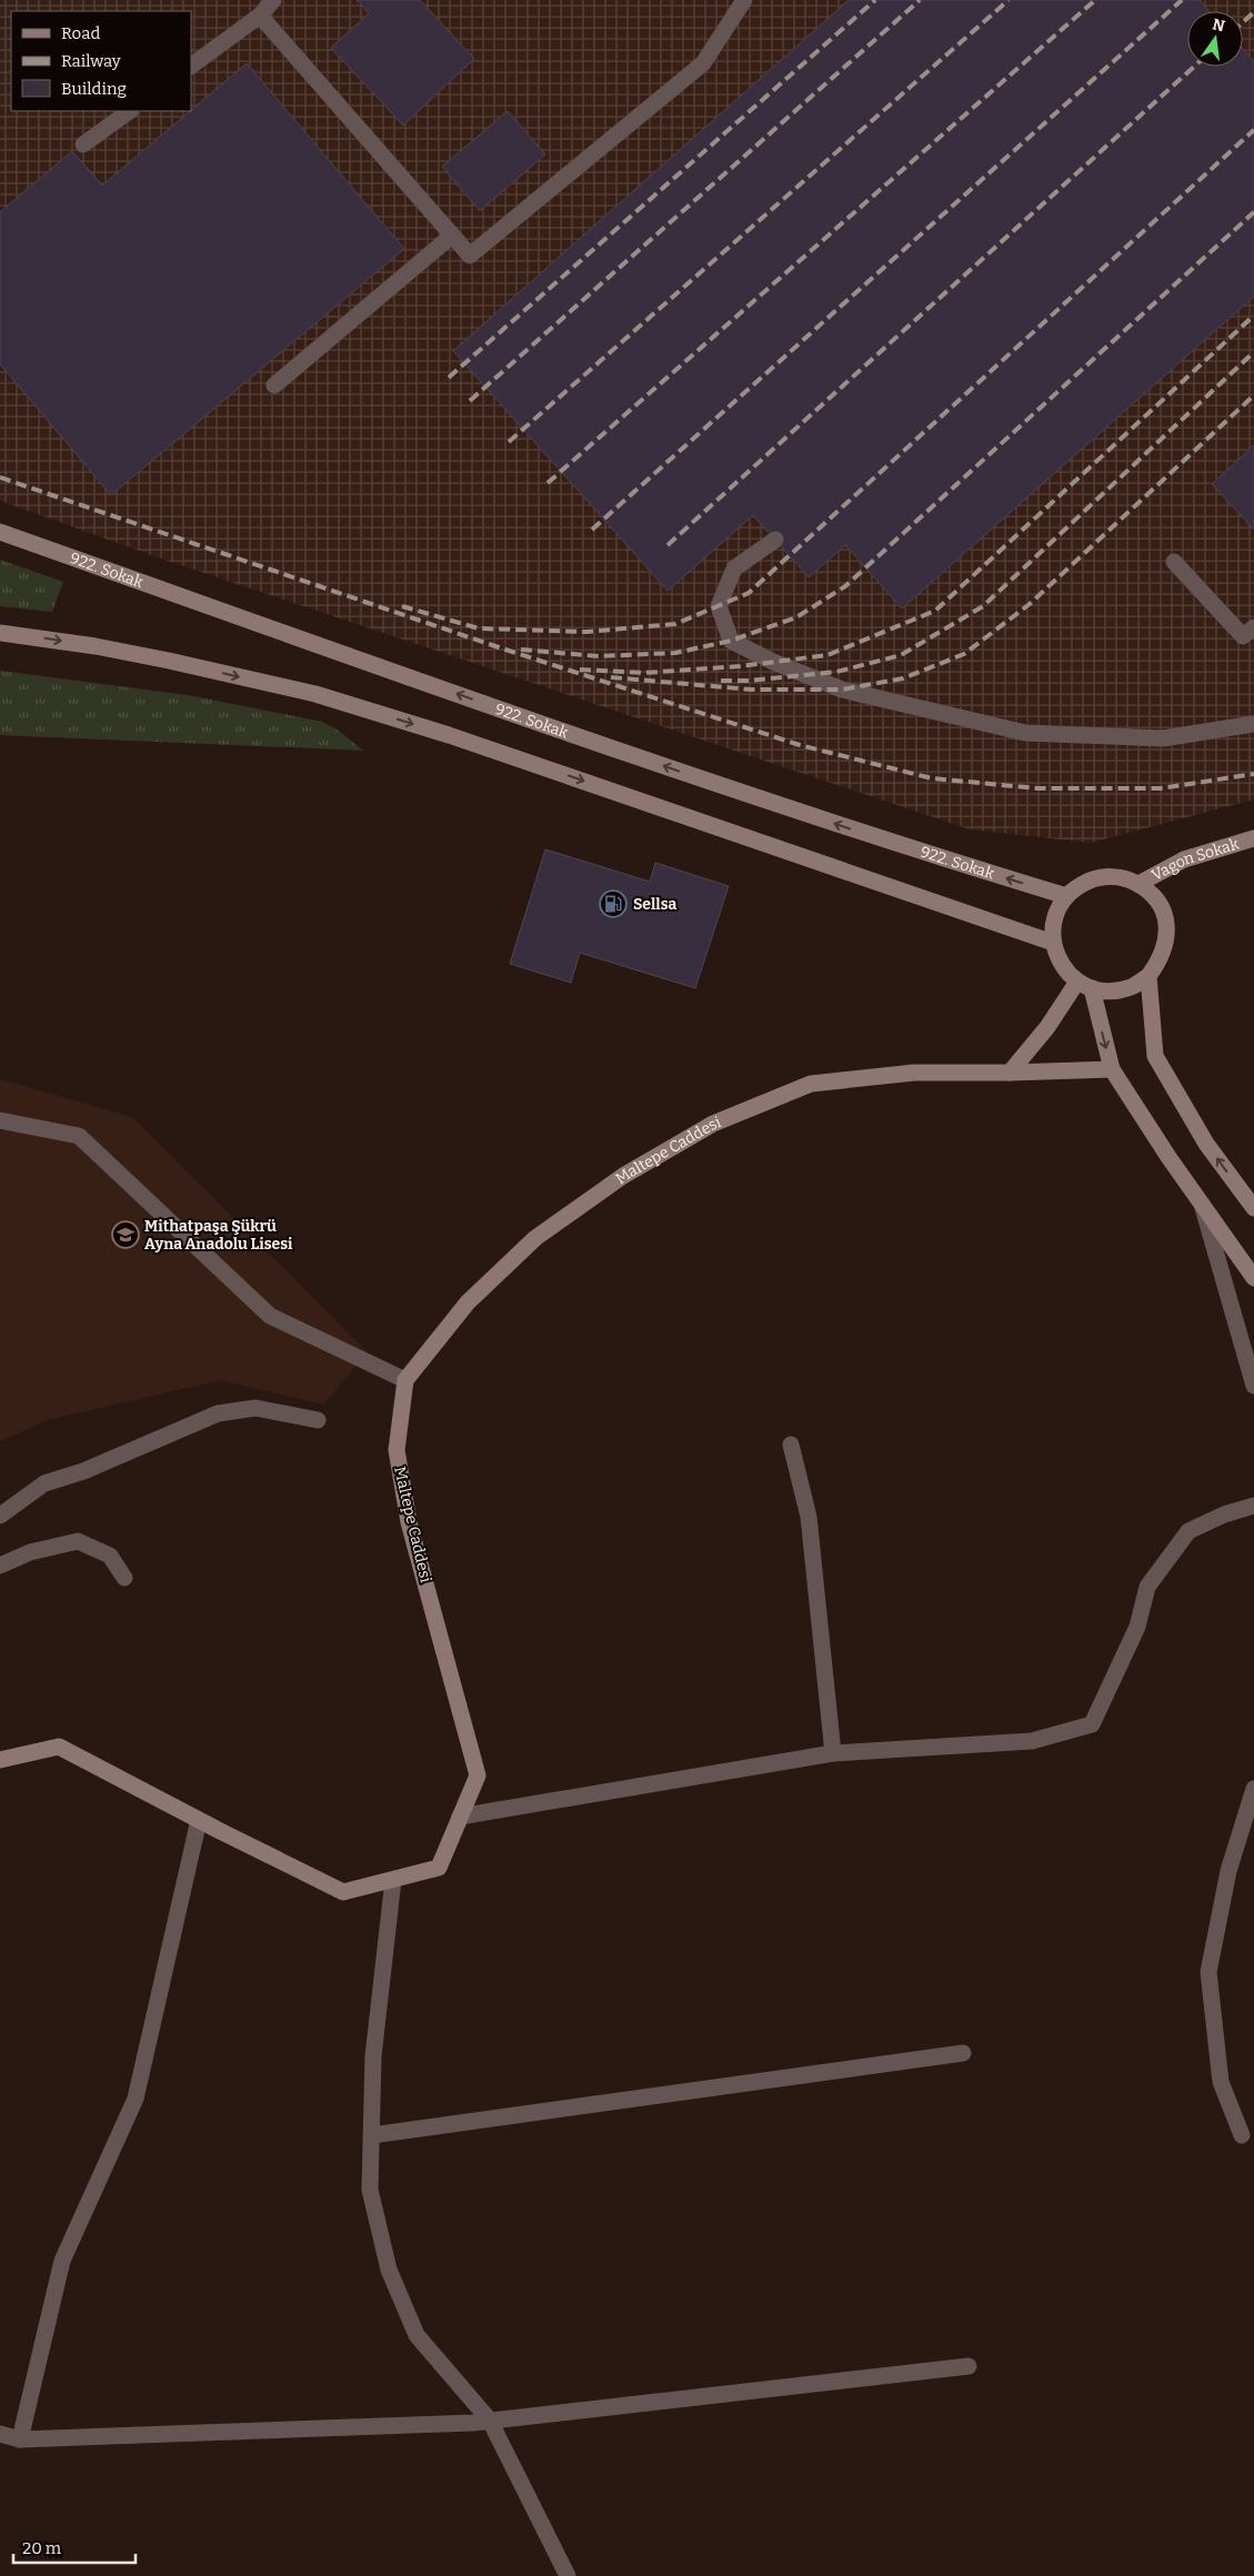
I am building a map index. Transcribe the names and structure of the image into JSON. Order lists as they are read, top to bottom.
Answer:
{
  "streets": {
    "main road": ["922. Sokak", "Vagon Sokak", "Maltepe Caddesi"]
  },
  "crossings": [
    ["922. Sokak", "Vagon Sokak"]
  ],
  "places": {
    "fuel station": ["Sellsa"],
    "school or university": ["Mithatpaşa Şükrü Ayna Anadolu Lisesi"]
  },
  "legend": ["Road", "Railway", "Building"],
  "scale_bar": "20 m",
  "north": "top"
}
